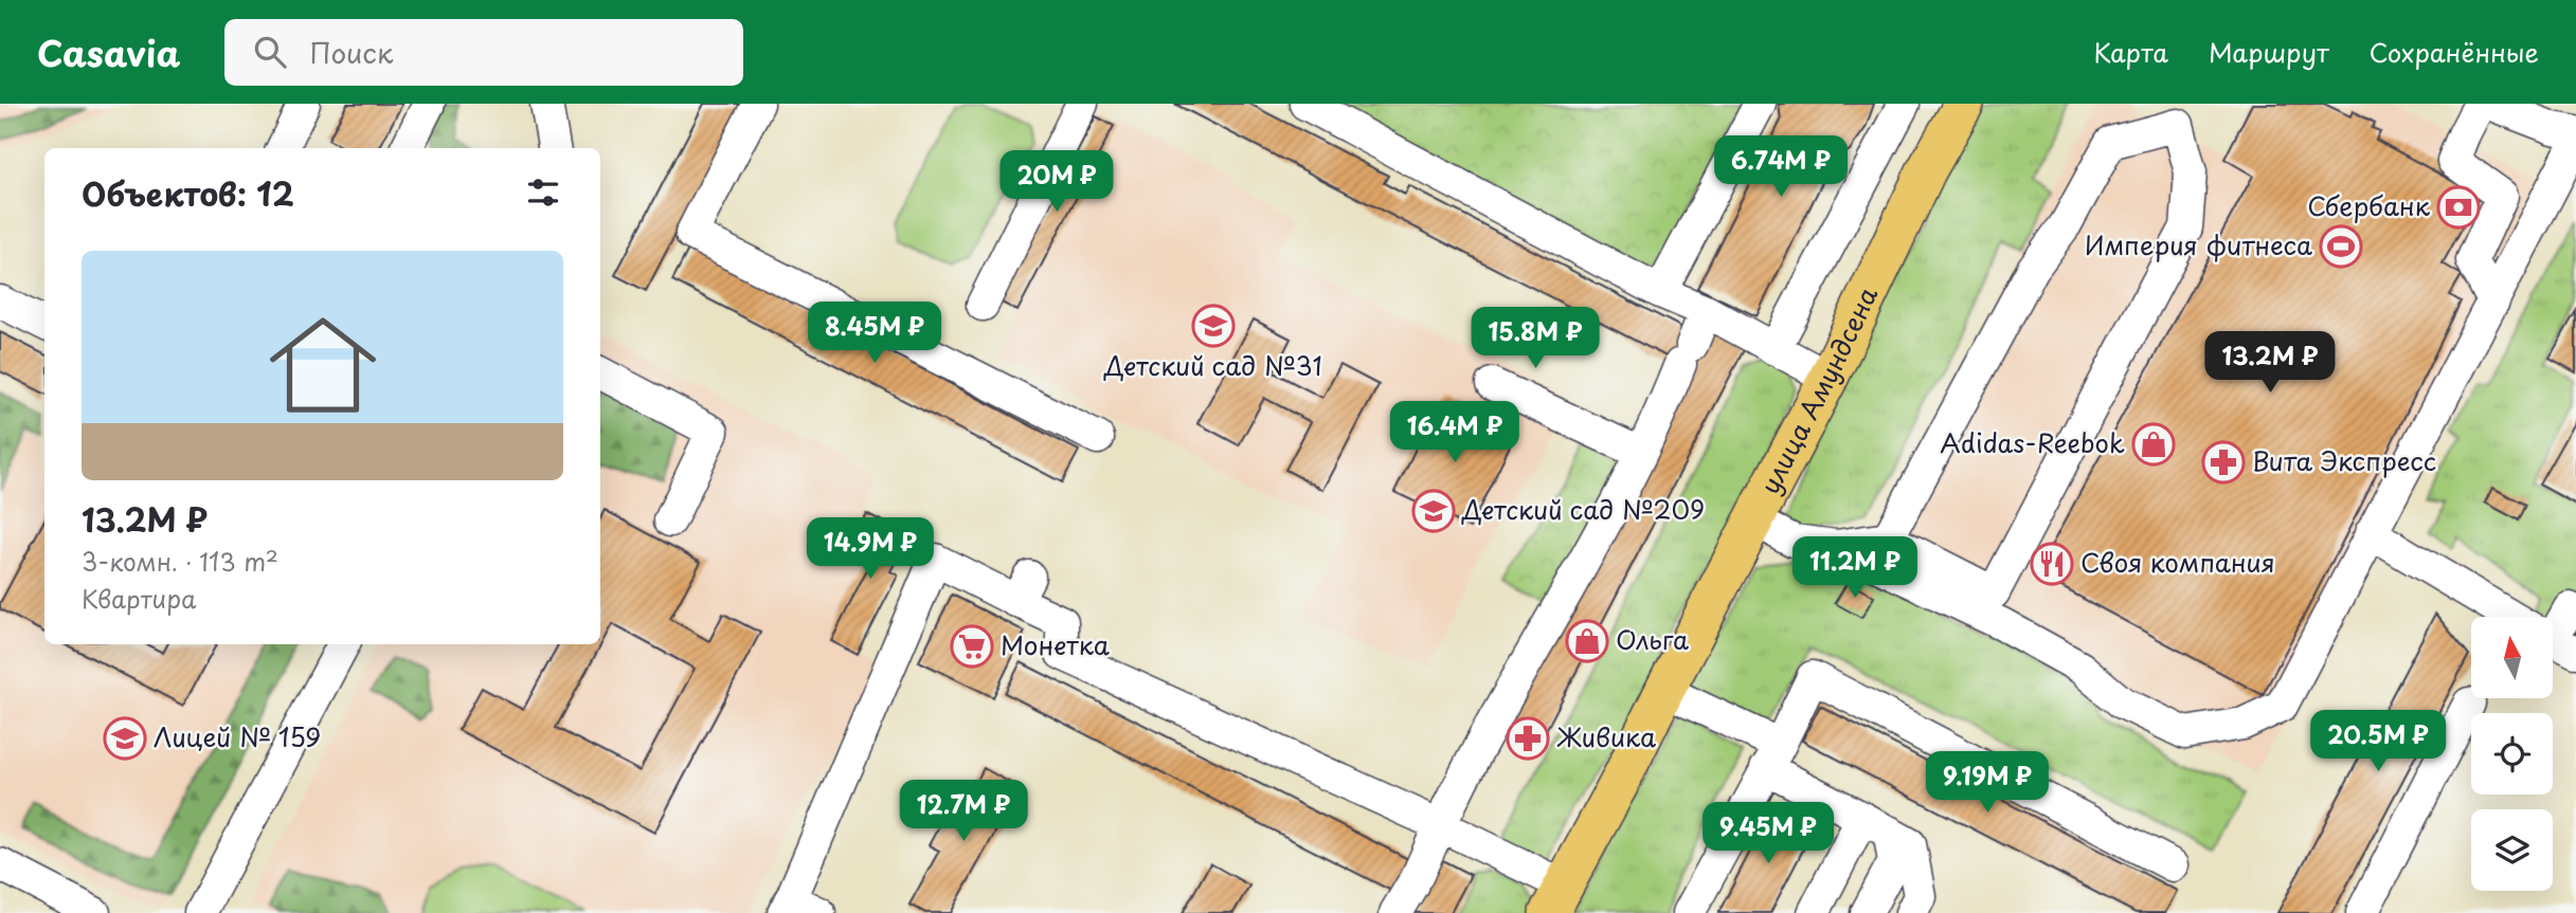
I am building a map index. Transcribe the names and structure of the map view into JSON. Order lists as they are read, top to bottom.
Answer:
{
  "streets": {
    "main road": ["улица Амундсена"]
  },
  "places": {
    "bank": ["Сбербанк"],
    "sports": ["Империя фитнеса"],
    "school or university": ["Детский сад №31", "Детский сад №209", "Лицей № 159"],
    "shop": ["Adidas-Reebok", "Ольга"],
    "pharmacy": ["Вита Экспресс", "Живика"],
    "restaurant": ["Своя компания"],
    "supermarket": ["Монетка"]
  },
  "north": "top",
  "page": {
    "header": "Casavia",
    "search": "Поиск",
    "nav": ["Карта", "Маршрут", "Сохранённые"],
    "price": [
      "6.74M ₽",
      "20M ₽",
      "8.45M ₽",
      "15.8M ₽",
      "13.2M ₽",
      "16.4M ₽",
      "14.9M ₽",
      "11.2M ₽",
      "20.5M ₽",
      "9.19M ₽",
      "12.7M ₽",
      "9.45M ₽"
    ],
    "heading": "Объектов: 12",
    "list": [
      {
        "name": "13.2M ₽",
        "note": "3-комн. · 113 m² · Квартира"
      }
    ]
  }
}
